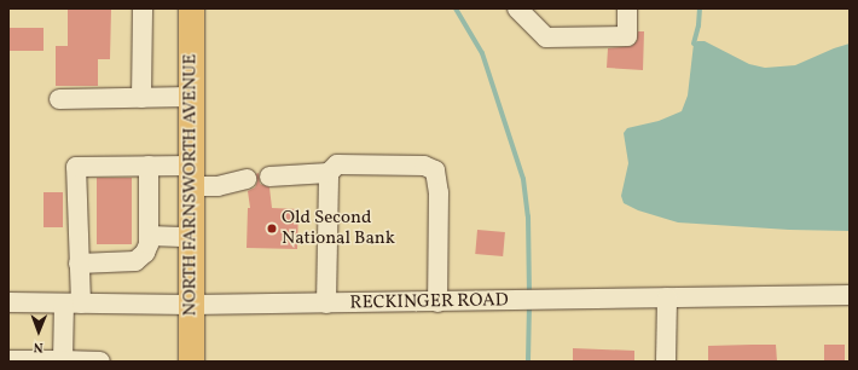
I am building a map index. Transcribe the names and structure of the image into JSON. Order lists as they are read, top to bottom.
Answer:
{
  "streets": {
    "main road": ["NORTH FARNSWORTH AVENUE"],
    "street": ["RECKINGER ROAD"]
  },
  "crossings": [
    ["NORTH FARNSWORTH AVENUE", "RECKINGER ROAD"]
  ],
  "places": ["Old Second National Bank"],
  "north": "bottom"
}
